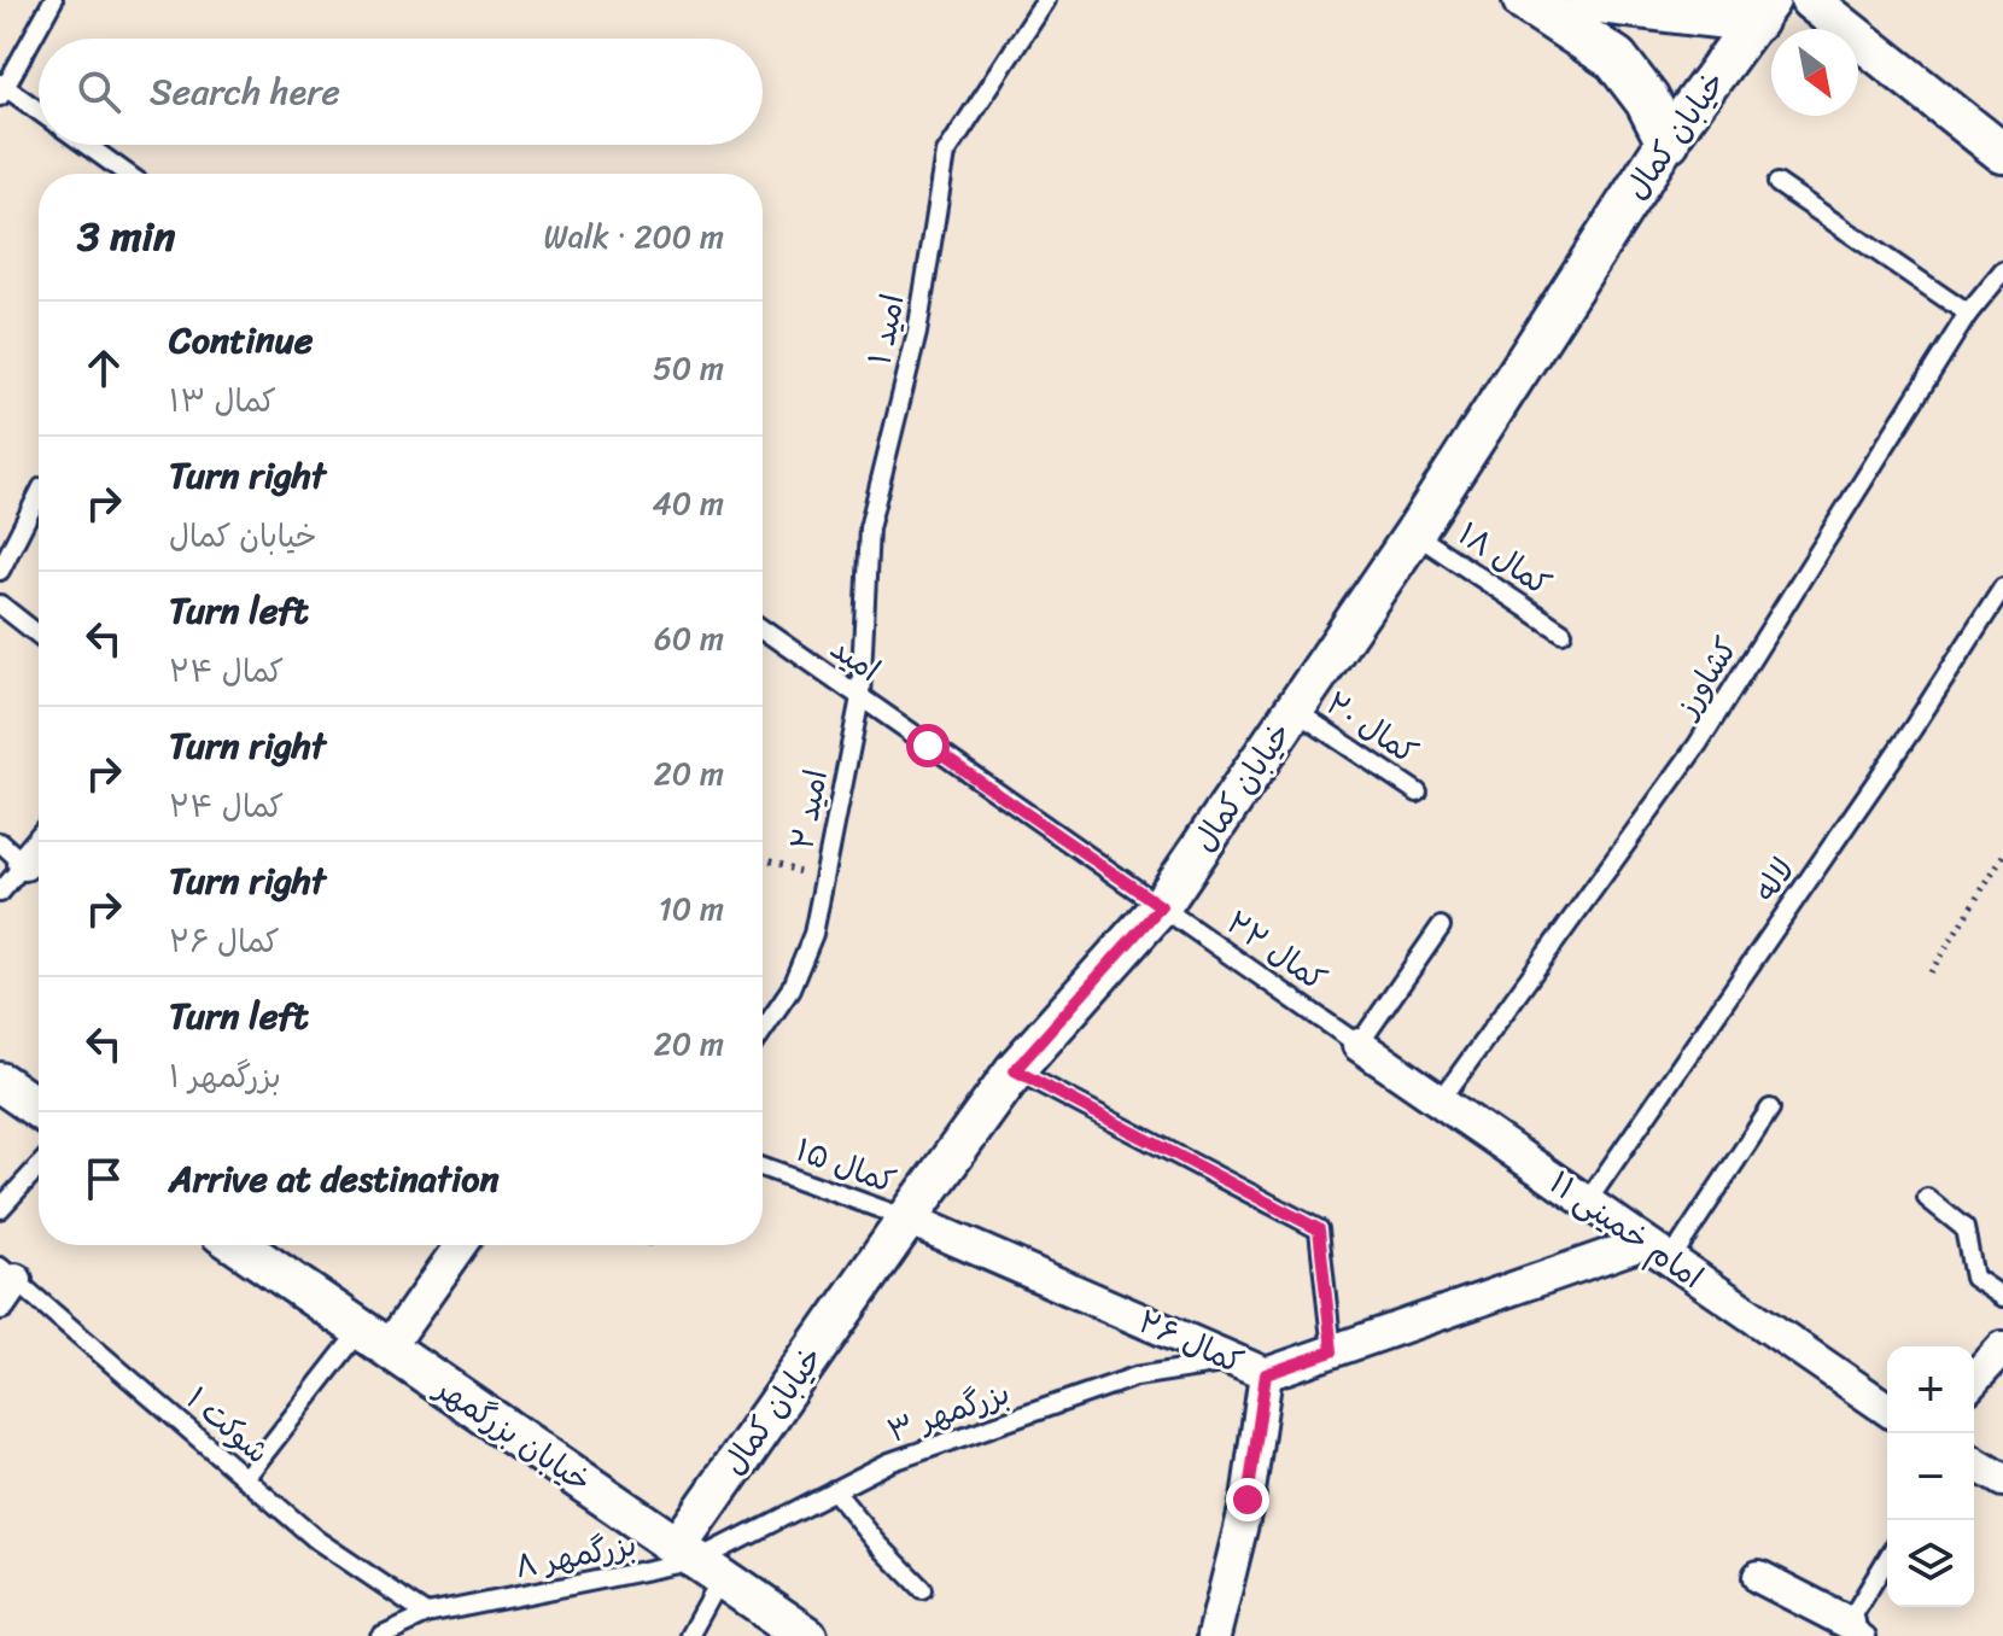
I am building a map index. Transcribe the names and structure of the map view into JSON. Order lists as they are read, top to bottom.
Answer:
{
  "streets": {
    "street": [
      "خیابان کمال",
      "امام خمینی ۱۱",
      "کمال ۲۶",
      "خیابان بزرگمهر"
    ],
    "lane": [
      "امید ۱",
      "کمال ۱۸",
      "امید",
      "کشاورز",
      "کمال ۲۰",
      "امید ۲",
      "لاله",
      "کمال ۲۲",
      "کمال ۱۵",
      "بزرگمهر ۳",
      "شوکت ۱",
      "بزرگمهر ۸"
    ]
  },
  "crossings": [
    ["خیابان کمال", "کمال ۱۸"],
    ["خیابان کمال", "امید"],
    ["خیابان کمال", "کمال ۲۰"],
    ["خیابان کمال", "کمال ۲۲"],
    ["خیابان کمال", "کمال ۱۵"],
    ["خیابان کمال", "کمال ۲۶"],
    ["خیابان کمال", "بزرگمهر ۳"],
    ["خیابان کمال", "خیابان بزرگمهر"],
    ["خیابان کمال", "بزرگمهر ۸"],
    ["امید ۱", "امید"],
    ["امید ۱", "امید ۲"],
    ["امید", "امید ۲"],
    ["امید", "کمال ۲۲"],
    ["کشاورز", "امام خمینی ۱۱"],
    ["لاله", "امام خمینی ۱۱"],
    ["کمال ۲۲", "امام خمینی ۱۱"],
    ["کمال ۱۵", "کمال ۲۶"],
    ["امام خمینی ۱۱", "کمال ۲۶"],
    ["کمال ۲۶", "بزرگمهر ۳"],
    ["بزرگمهر ۳", "خیابان بزرگمهر"],
    ["بزرگمهر ۳", "بزرگمهر ۸"],
    ["شوکت ۱", "بزرگمهر ۸"],
    ["خیابان بزرگمهر", "بزرگمهر ۸"]
  ],
  "north": "bottom right",
  "page": {
    "search": "Search here",
    "heading": ["3 min", "Walk · 200 m"],
    "list": [
      ["Continue", "کمال ۱۳", "50 m"],
      ["Turn right", "خیابان کمال", "40 m"],
      ["Turn left", "کمال ۲۴", "60 m"],
      ["Turn right", "کمال ۲۴", "20 m"],
      ["Turn right", "کمال ۲۶", "10 m"],
      ["Turn left", "بزرگمهر ۱", "20 m"],
      "Arrive at destination"
    ],
    "map_buttons": ["+", "−"]
  }
}
